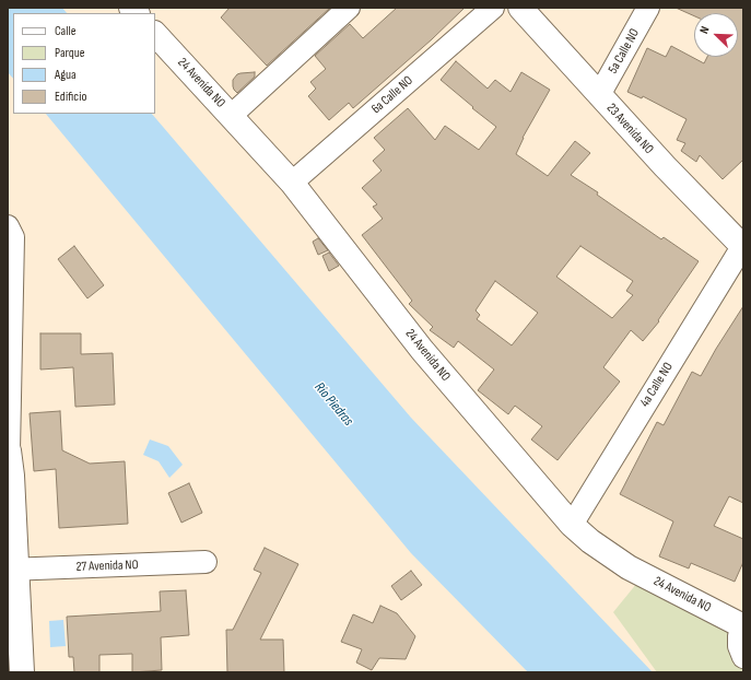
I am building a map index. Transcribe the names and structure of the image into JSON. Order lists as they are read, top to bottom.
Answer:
{
  "streets": {
    "street": [
      "5a Calle NO",
      "24 Avenida NO",
      "6a Calle NO",
      "23 Avenida NO",
      "4a Calle NO",
      "27 Avenida NO"
    ]
  },
  "crossings": [
    ["5a Calle NO", "23 Avenida NO"],
    ["24 Avenida NO", "6a Calle NO"],
    ["24 Avenida NO", "4a Calle NO"],
    ["23 Avenida NO", "4a Calle NO"]
  ],
  "water": ["Río Piedras"],
  "legend": [
    "Calle",
    "Parque",
    "Agua",
    "Edificio"
  ],
  "north": "top left"
}
